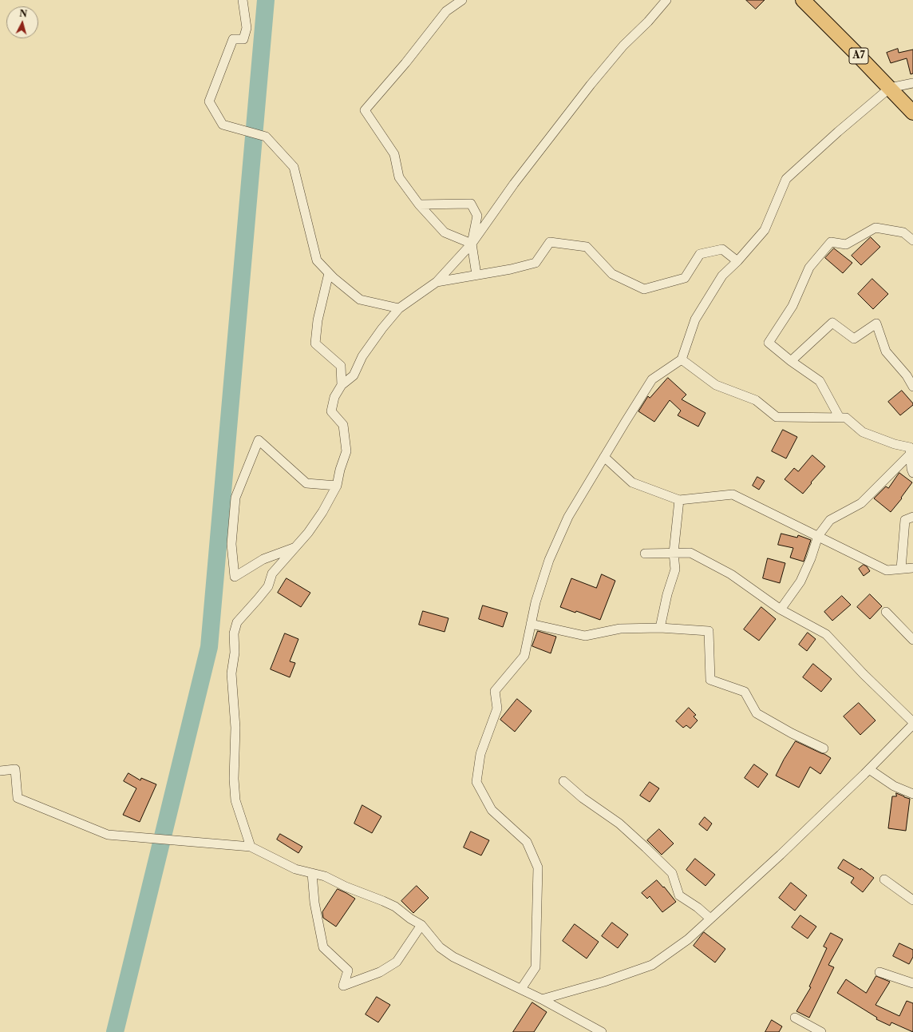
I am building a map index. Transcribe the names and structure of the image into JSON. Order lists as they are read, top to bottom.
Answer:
{
  "streets": {
    "highway": ["A7"]
  },
  "north": "top"
}
